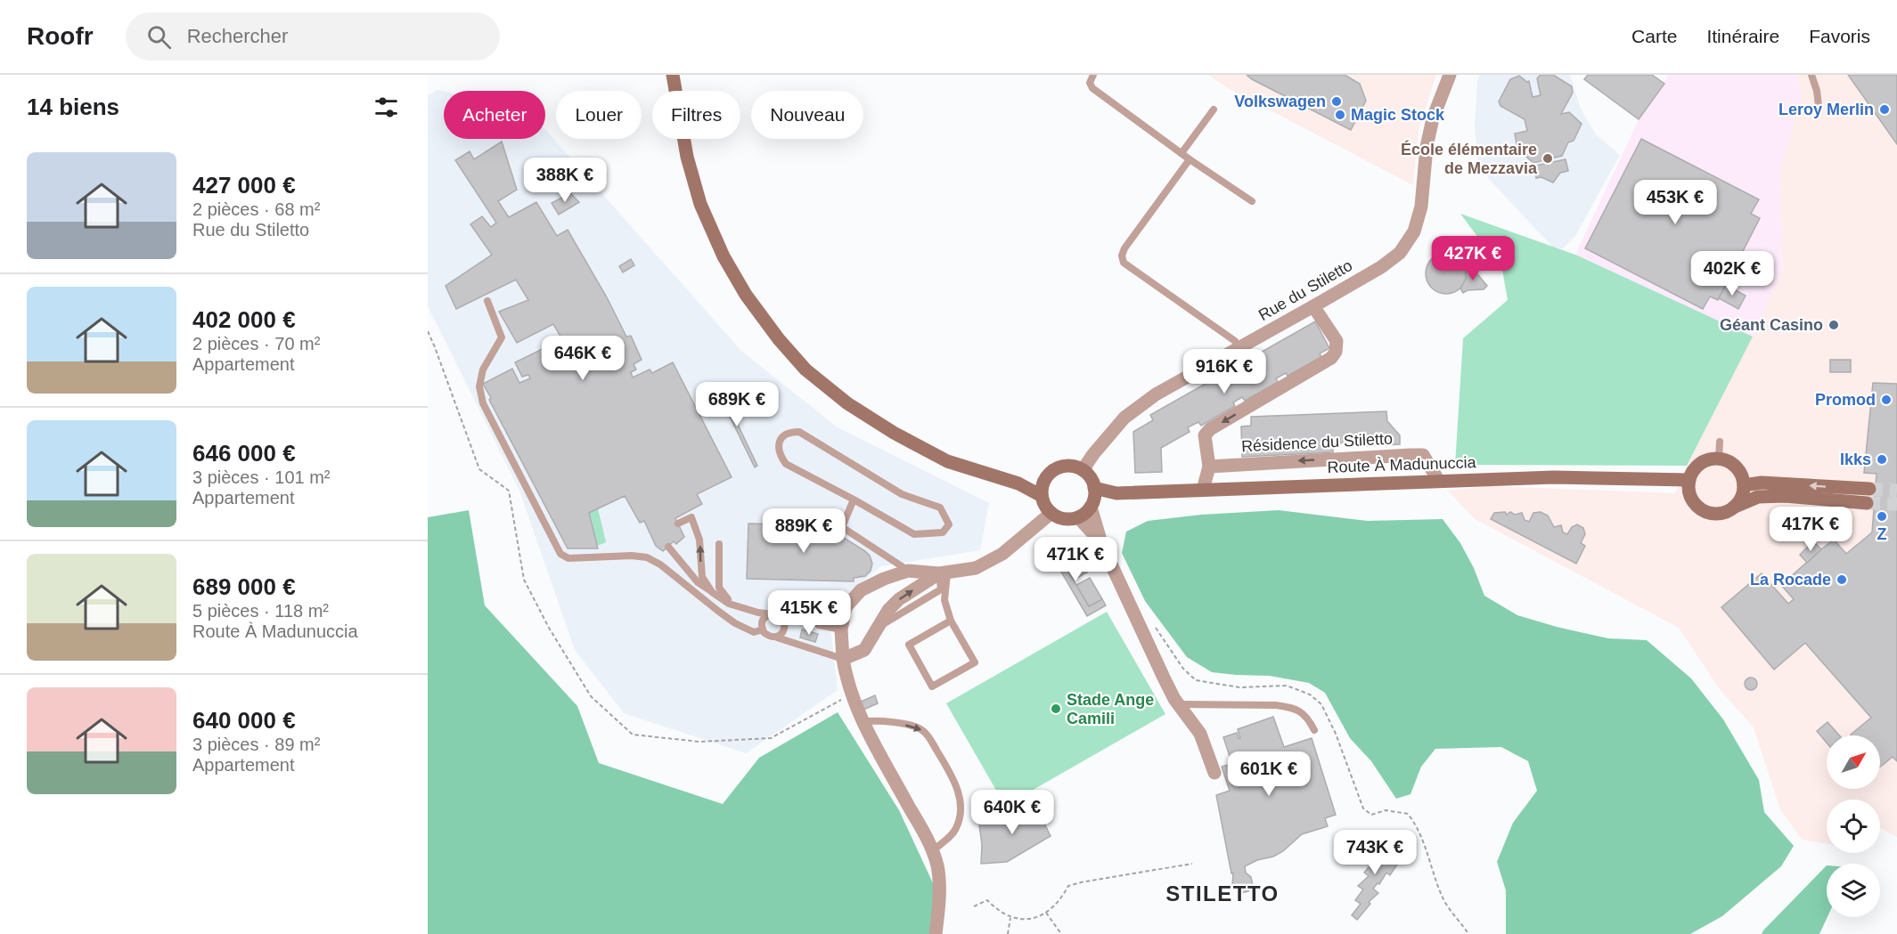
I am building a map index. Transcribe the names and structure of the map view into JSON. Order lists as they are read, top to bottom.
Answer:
{
  "streets": {
    "main road": ["Route À Madunuccia"],
    "street": ["Rue du Stiletto", "Résidence du Stiletto"]
  },
  "crossings": [
    ["Rue du Stiletto", "Route À Madunuccia"],
    ["Résidence du Stiletto", "Route À Madunuccia"]
  ],
  "one_way": ["Résidence du Stiletto"],
  "districts": ["STILETTO"],
  "places": [
    "Volkswagen",
    "Leroy Merlin",
    "Magic Stock",
    "École élémentaire de Mezzavia",
    "Géant Casino",
    "Promod",
    "Ikks",
    "Z",
    "La Rocade",
    "Stade Ange Camili"
  ],
  "north": "top right",
  "page": {
    "header": "Roofr",
    "search": "Rechercher",
    "nav": ["Carte", "Itinéraire", "Favoris"],
    "heading": "14 biens",
    "chip": [
      "Acheter",
      "Louer",
      "Filtres",
      "Nouveau"
    ],
    "list": [
      {
        "name": "427 000 €",
        "note": "2 pièces · 68 m² · Rue du Stiletto"
      },
      {
        "name": "402 000 €",
        "note": "2 pièces · 70 m² · Appartement"
      },
      {
        "name": "646 000 €",
        "note": "3 pièces · 101 m² · Appartement"
      },
      {
        "name": "689 000 €",
        "note": "5 pièces · 118 m² · Route À Madunuccia"
      },
      {
        "name": "640 000 €",
        "note": "3 pièces · 89 m² · Appartement"
      }
    ],
    "price": [
      "388K €",
      "453K €",
      "427K €",
      "402K €",
      "646K €",
      "916K €",
      "689K €",
      "417K €",
      "889K €",
      "471K €",
      "415K €",
      "601K €",
      "640K €",
      "743K €"
    ]
  }
}
